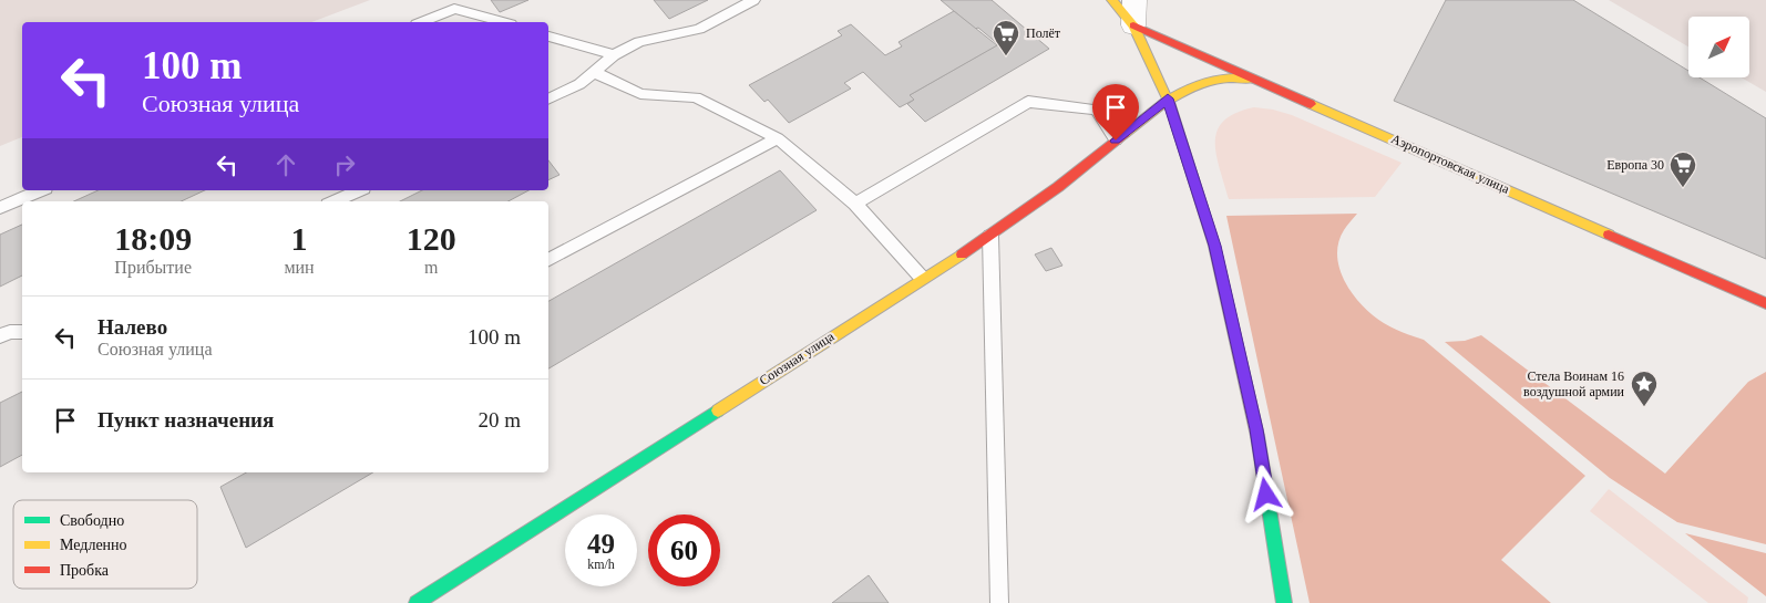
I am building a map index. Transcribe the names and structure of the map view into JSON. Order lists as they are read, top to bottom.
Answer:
{
  "streets": {
    "street": ["Аэропортовская улица", "Союзная улица"]
  },
  "crossings": [
    ["Аэропортовская улица", "Союзная улица"]
  ],
  "places": {
    "supermarket": ["Полёт", "Европа 30"],
    "place": ["Стела Воинам 16 воздушной армии"]
  },
  "legend": ["Свободно", "Медленно", "Пробка"],
  "north": "top right",
  "page": {
    "turn": ["100 m", "Союзная улица"],
    "eta": [
      "18:09",
      "Прибытие",
      "1",
      "мин",
      "120",
      "m"
    ],
    "list": [
      {
        "name": "Налево",
        "note": "Союзная улица",
        "value": "100 m"
      },
      {
        "name": "Пункт назначения",
        "value": "20 m"
      }
    ],
    "speed": "49 km/h",
    "limit": "60"
  }
}
